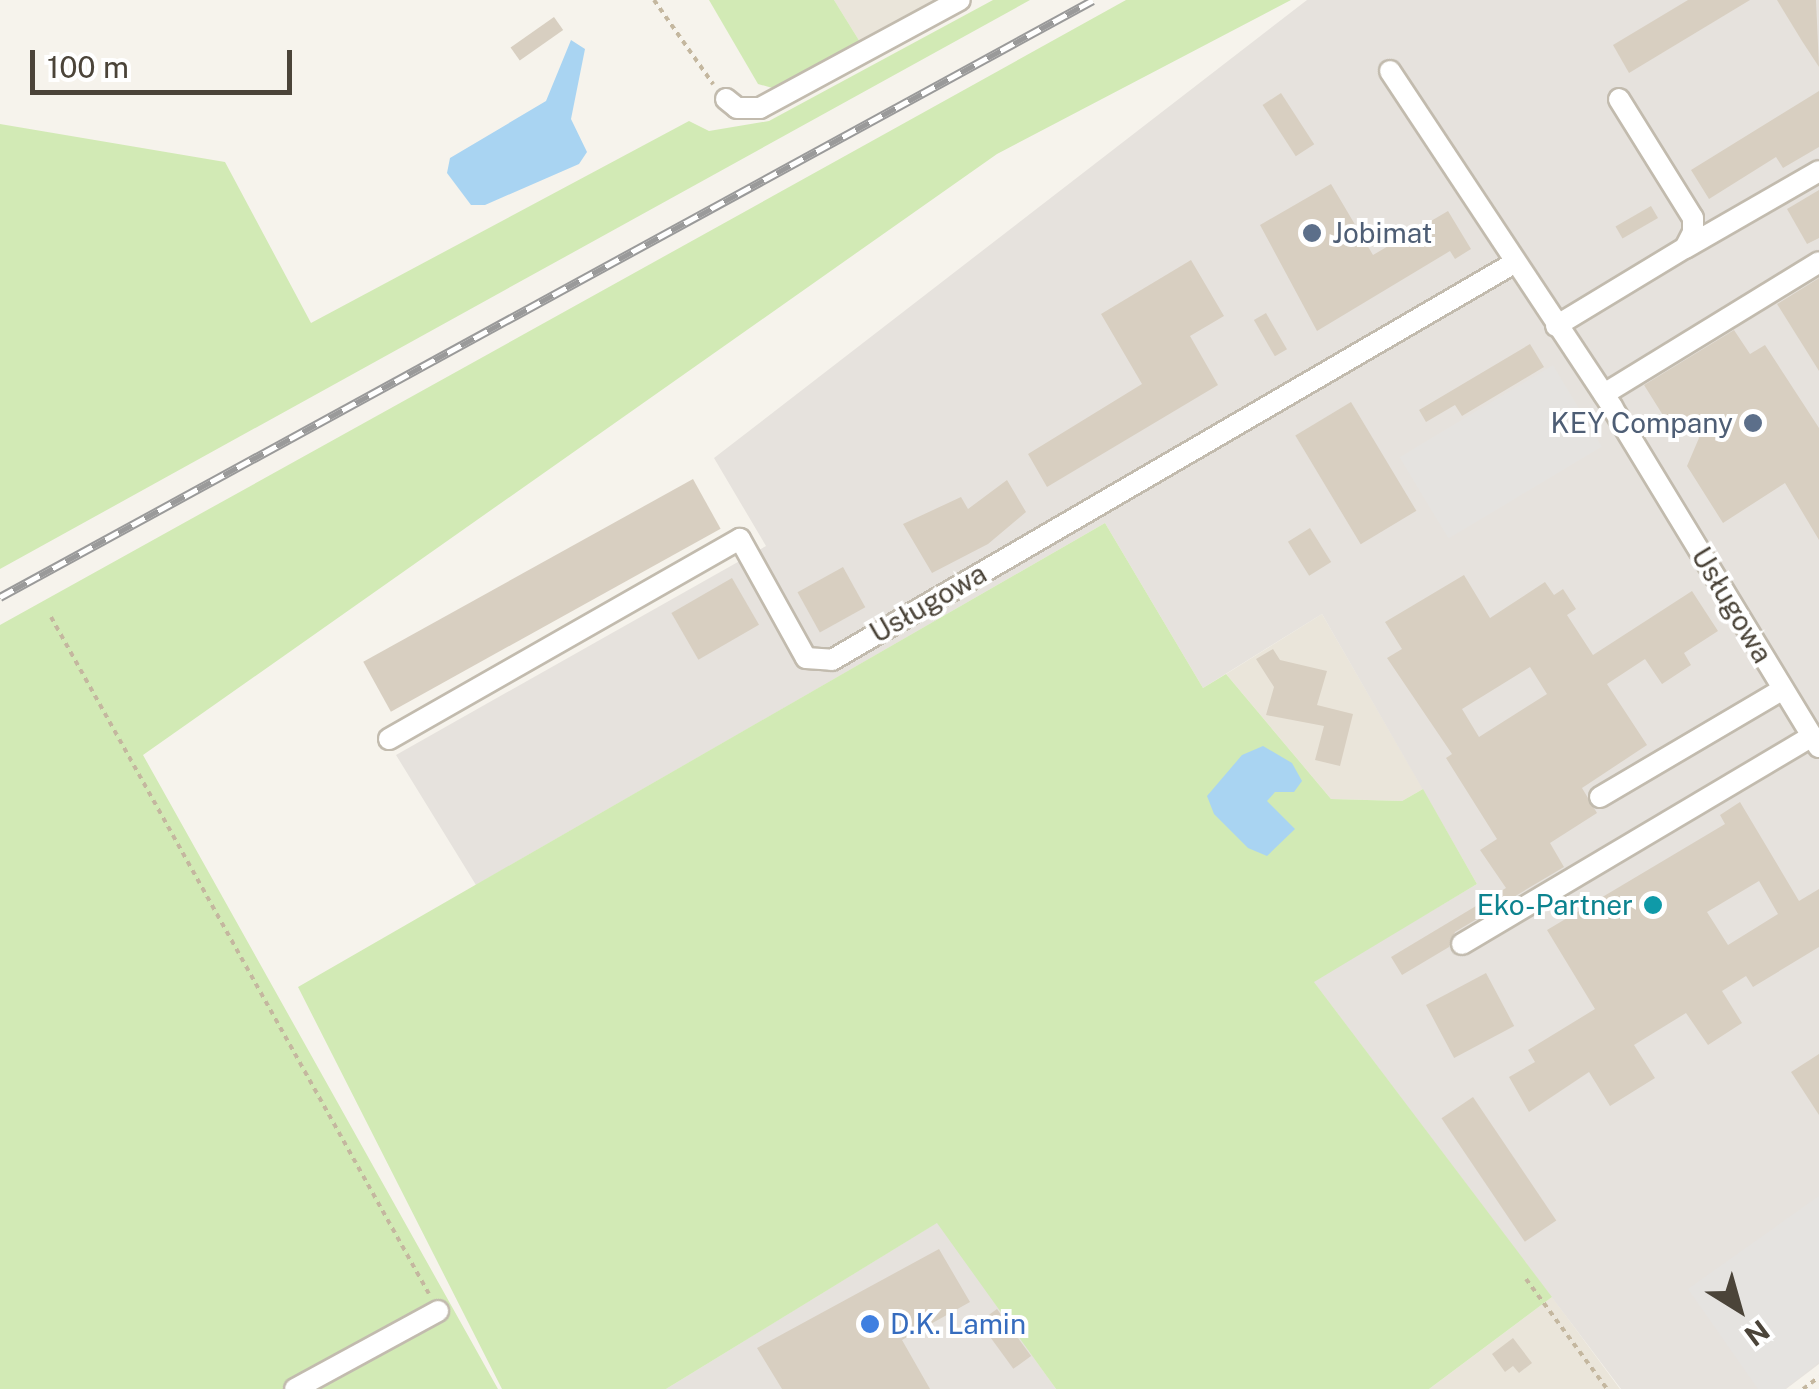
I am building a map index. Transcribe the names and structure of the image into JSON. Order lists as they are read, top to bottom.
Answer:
{
  "streets": {
    "street": ["Usługowa"]
  },
  "places": [
    "Jobimat",
    "KEY Company",
    "Eko-Partner",
    "D.K. Lamin"
  ],
  "scale_bar": "100 m",
  "north": "bottom right"
}
